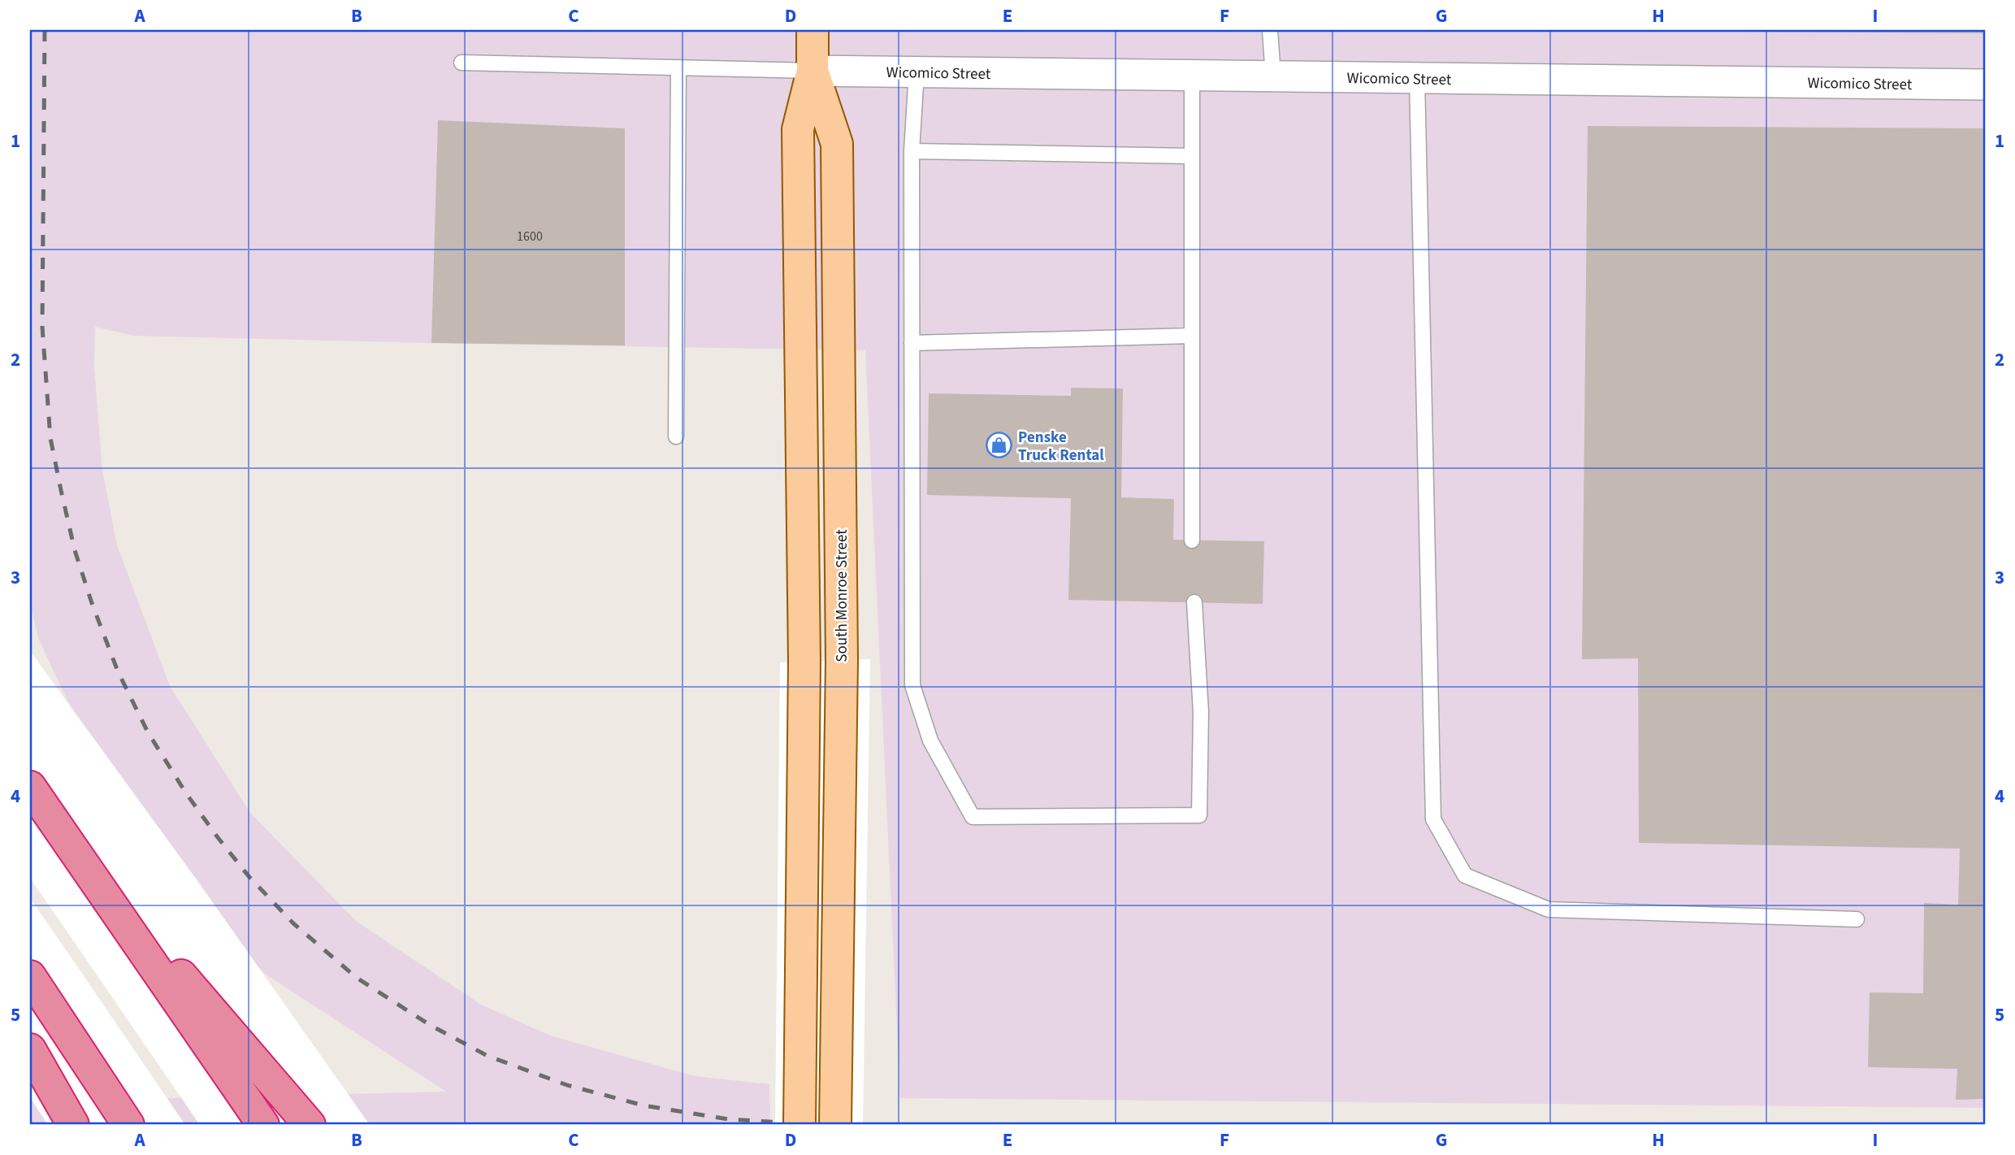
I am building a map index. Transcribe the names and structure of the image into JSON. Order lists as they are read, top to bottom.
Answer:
{
  "streets": {
    "main road": ["South Monroe Street"],
    "street": ["Wicomico Street"]
  },
  "crossings": [
    ["Wicomico Street", "South Monroe Street"]
  ],
  "places": {
    "shop": ["Penske Truck Rental"]
  },
  "house_numbers": ["1600"],
  "grid": {
    "columns": [
      "A",
      "B",
      "C",
      "D",
      "E",
      "F",
      "G",
      "H",
      "I"
    ],
    "rows": [
      "1",
      "2",
      "3",
      "4",
      "5"
    ]
  }
}
